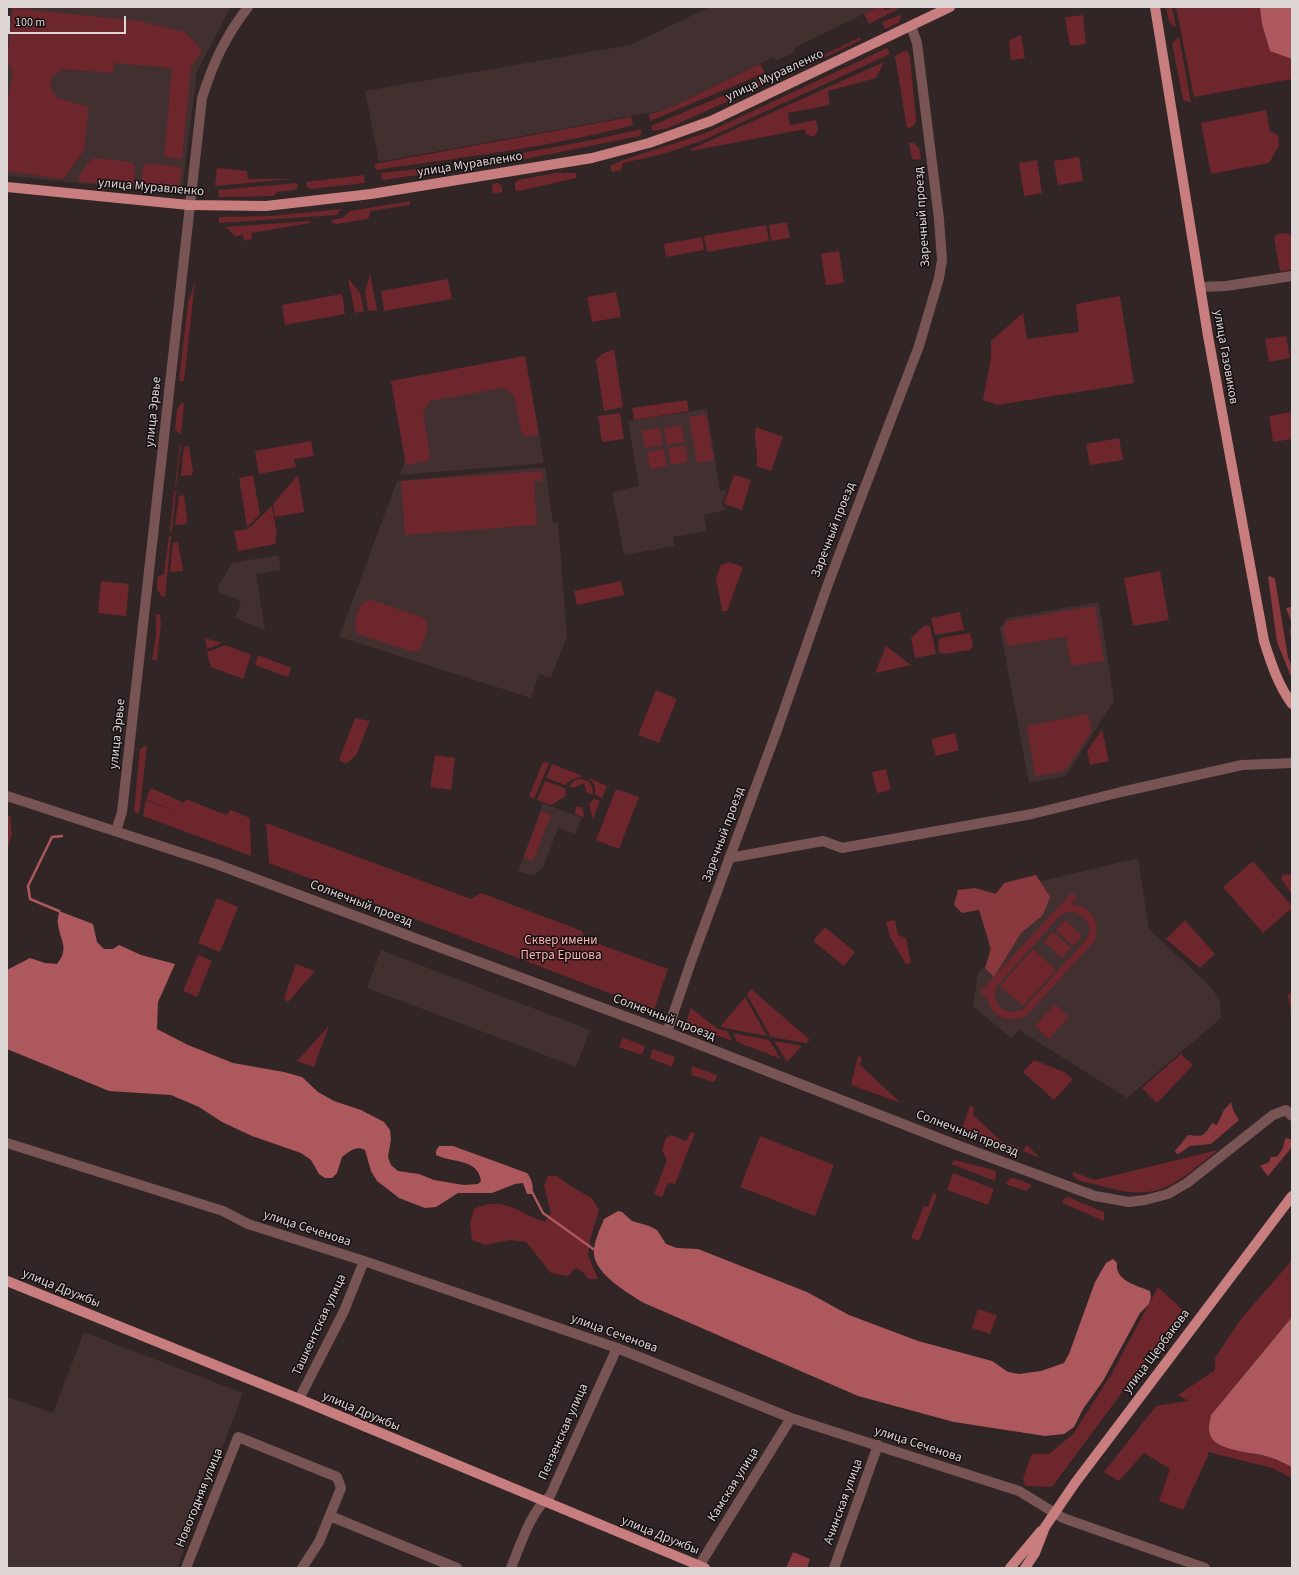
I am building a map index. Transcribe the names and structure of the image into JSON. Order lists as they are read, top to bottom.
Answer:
{
  "streets": {
    "main road": [
      "улица Муравленко",
      "улица Газовиков",
      "улица Дружбы",
      "улица Щербакова"
    ],
    "street": [
      "Заречный проезд",
      "улица Эрвье",
      "Солнечный проезд",
      "улица Сеченова",
      "Ташкентская улица",
      "Пензенская улица",
      "Камская улица",
      "Новогодняя улица",
      "Ачинская улица"
    ]
  },
  "crossings": [
    ["улица Муравленко", "Заречный проезд"],
    ["улица Муравленко", "улица Эрвье"],
    ["Заречный проезд", "Солнечный проезд"],
    ["улица Эрвье", "Солнечный проезд"],
    ["улица Сеченова", "Ташкентская улица"],
    ["улица Сеченова", "улица Щербакова"],
    ["улица Сеченова", "Пензенская улица"],
    ["улица Сеченова", "Камская улица"],
    ["улица Сеченова", "Ачинская улица"],
    ["улица Дружбы", "Ташкентская улица"],
    ["улица Дружбы", "Пензенская улица"],
    ["улица Дружбы", "Камская улица"]
  ],
  "parks": ["Сквер имени Петра Ершова"],
  "scale_bar": "100 m"
}
